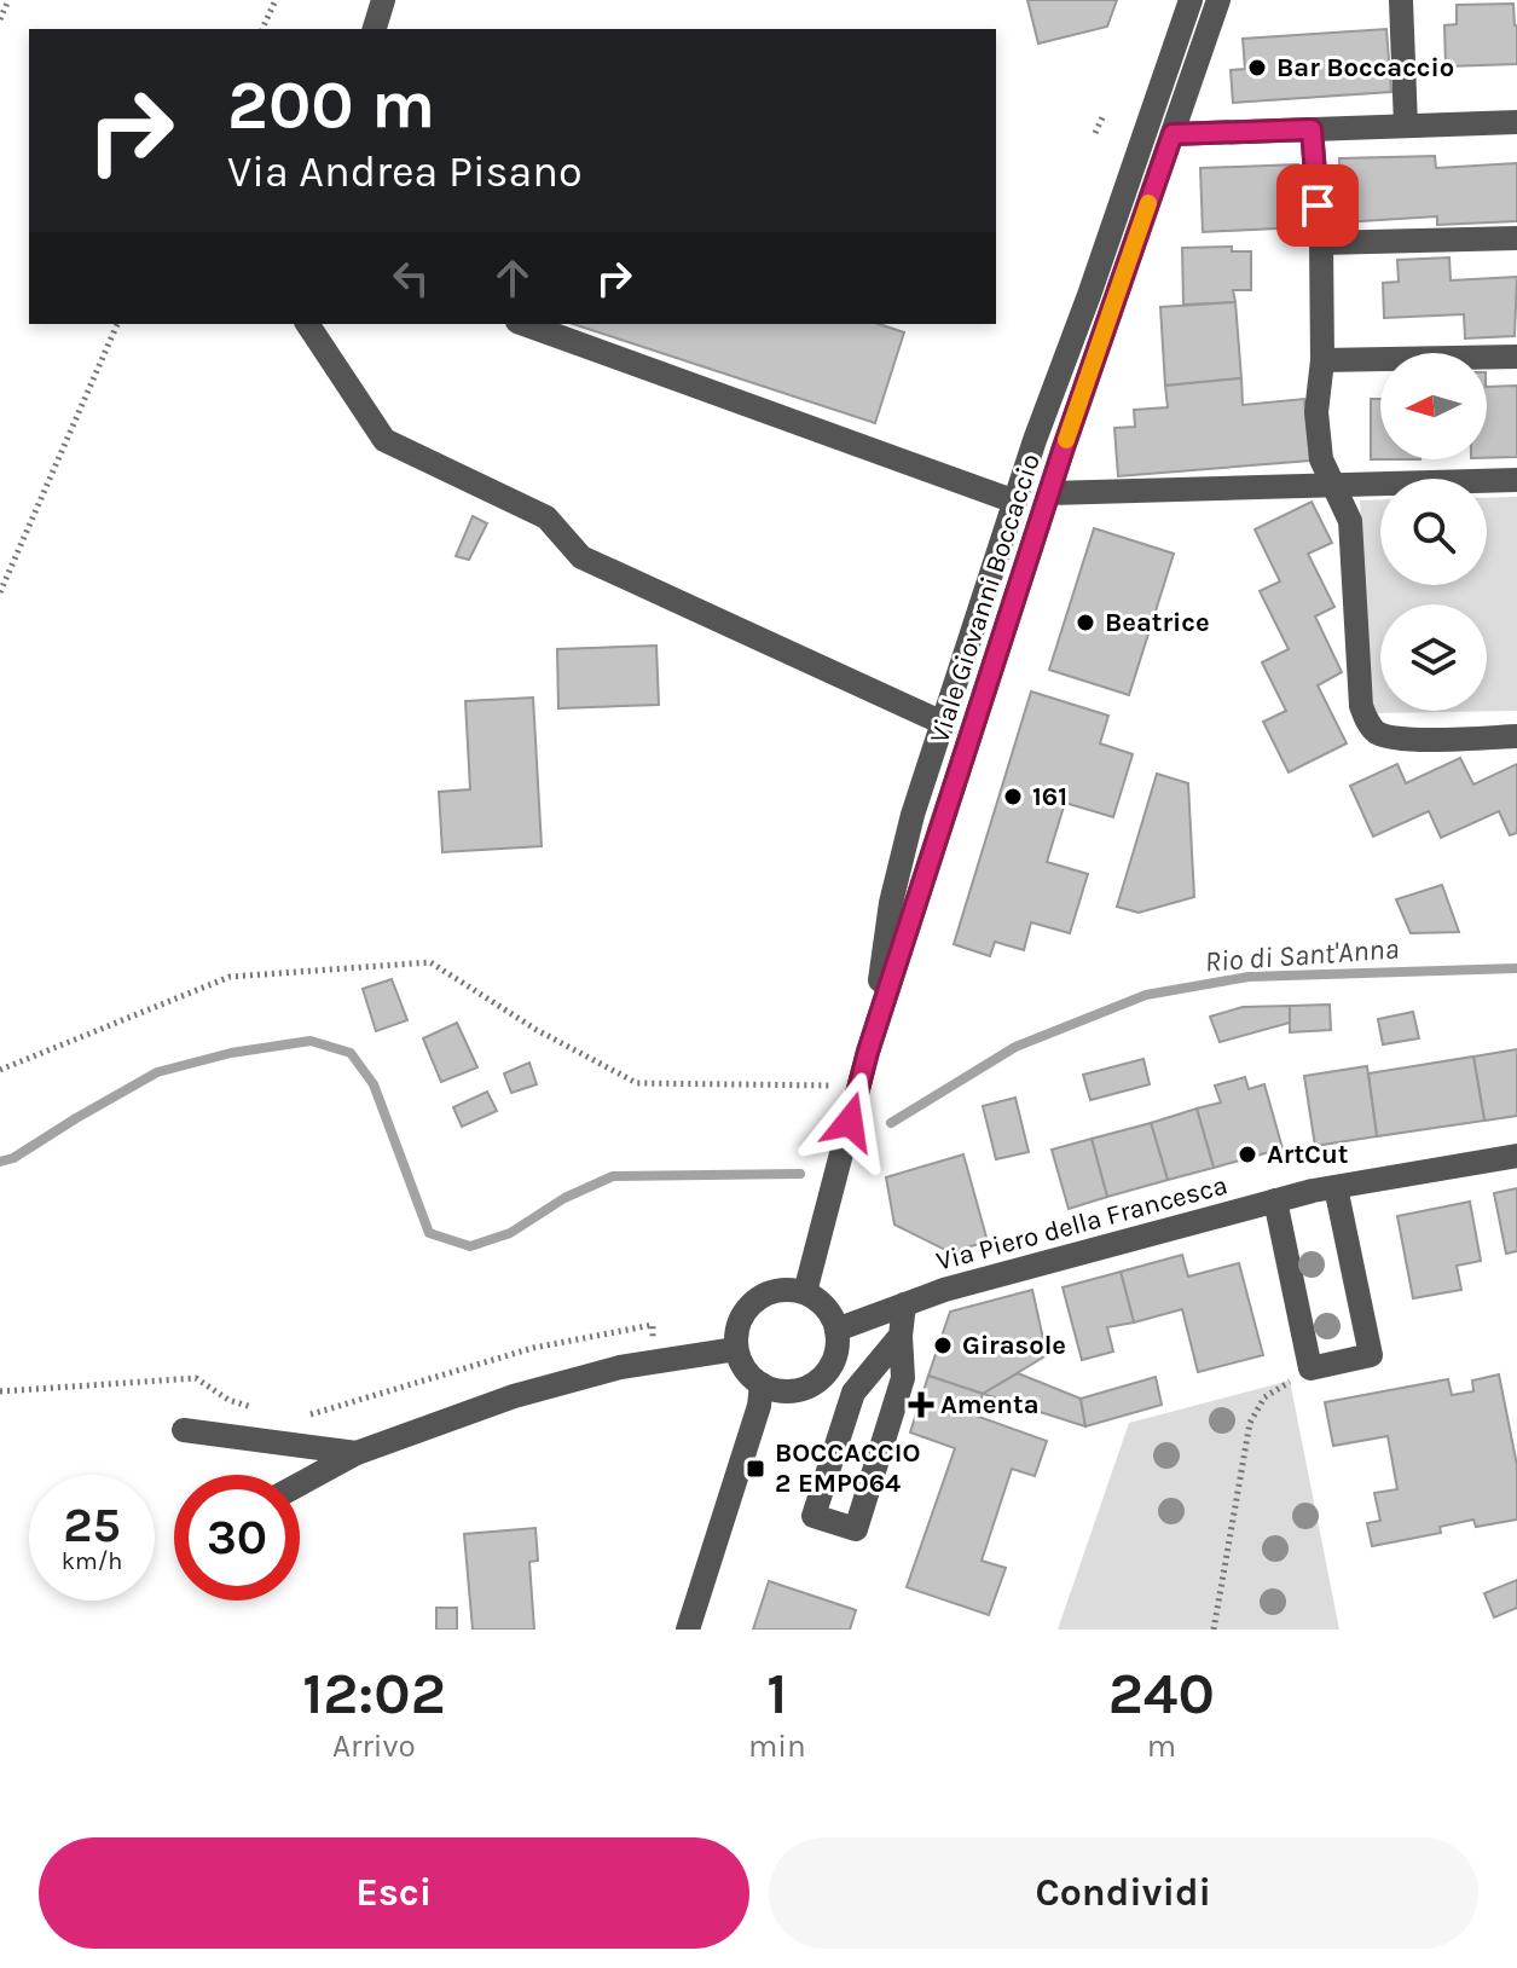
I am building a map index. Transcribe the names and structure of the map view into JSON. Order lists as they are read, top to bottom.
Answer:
{
  "streets": {
    "street": ["Viale Giovanni Boccaccio", "Via Piero della Francesca"]
  },
  "crossings": [
    ["Viale Giovanni Boccaccio", "Via Piero della Francesca"]
  ],
  "water": ["Rio di Sant'Anna"],
  "places": {
    "other": [
      "Bar Boccaccio",
      "Beatrice",
      "161",
      "ArtCut",
      "Girasole"
    ],
    "health": ["Amenta"],
    "transit": ["BOCCACCIO 2 EMP064"]
  },
  "north": "left",
  "page": {
    "turn": ["200 m", "Via Andrea Pisano"],
    "speed": "25 km/h",
    "limit": "30",
    "eta": [
      "12:02",
      "Arrivo",
      "1",
      "min",
      "240",
      "m"
    ],
    "buttons": ["Esci", "Condividi"]
  }
}
